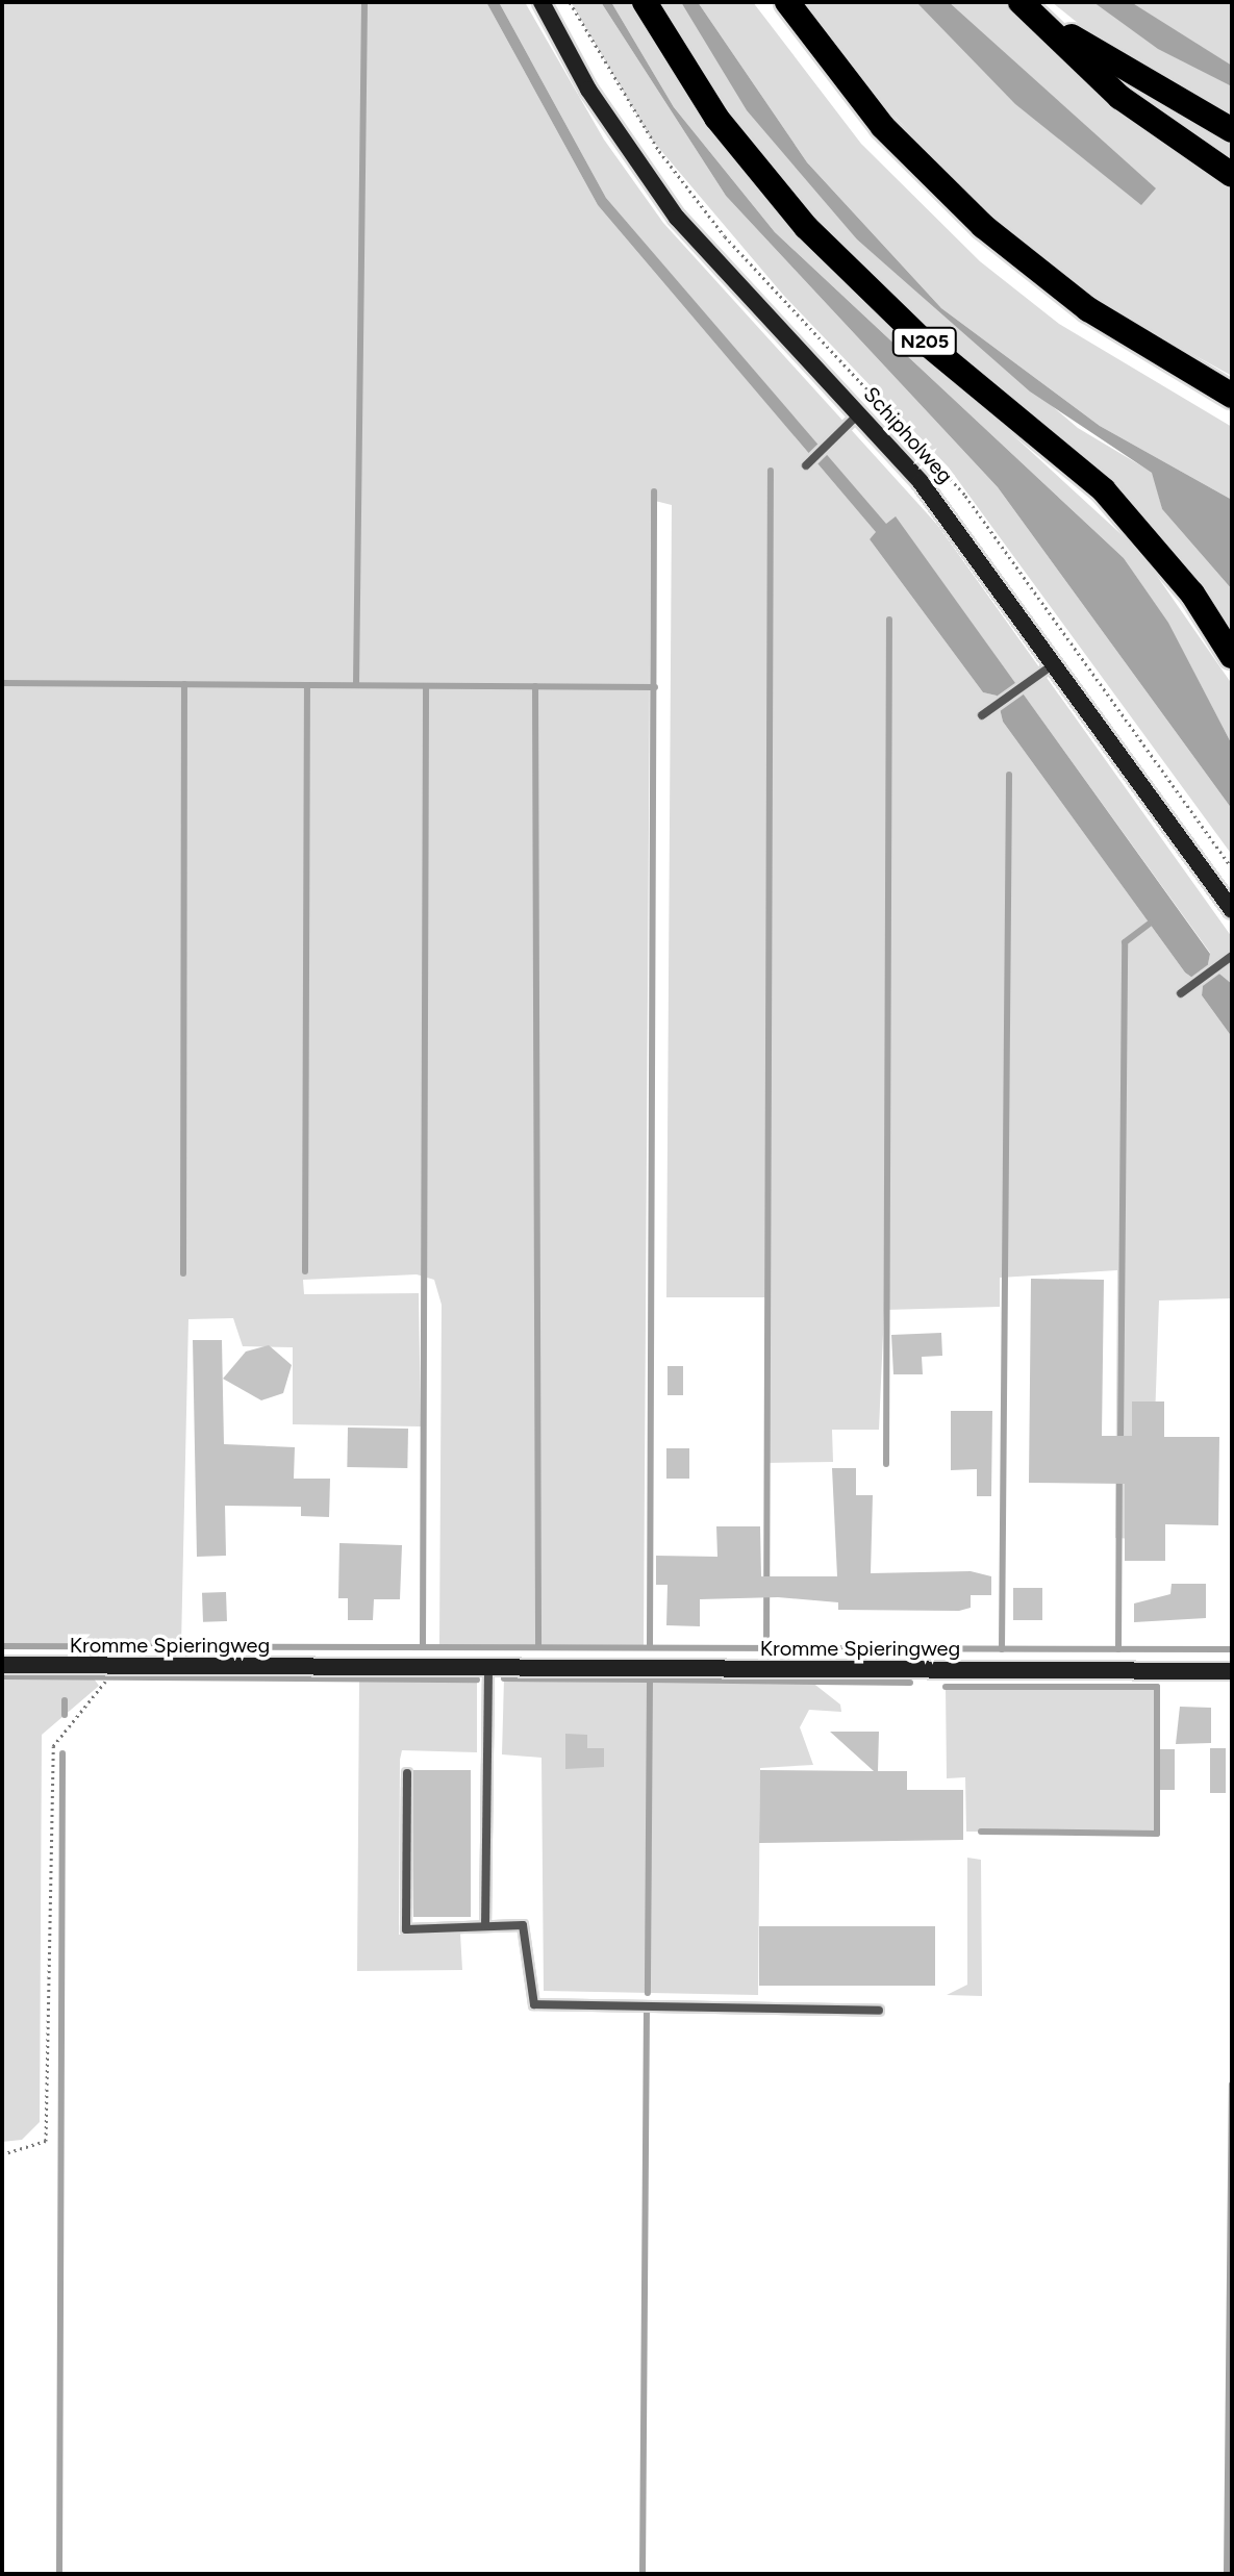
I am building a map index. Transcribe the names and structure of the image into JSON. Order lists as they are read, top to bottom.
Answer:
{
  "streets": {
    "highway": ["N205"],
    "street": ["Schipholweg", "Kromme Spieringweg"]
  }
}
